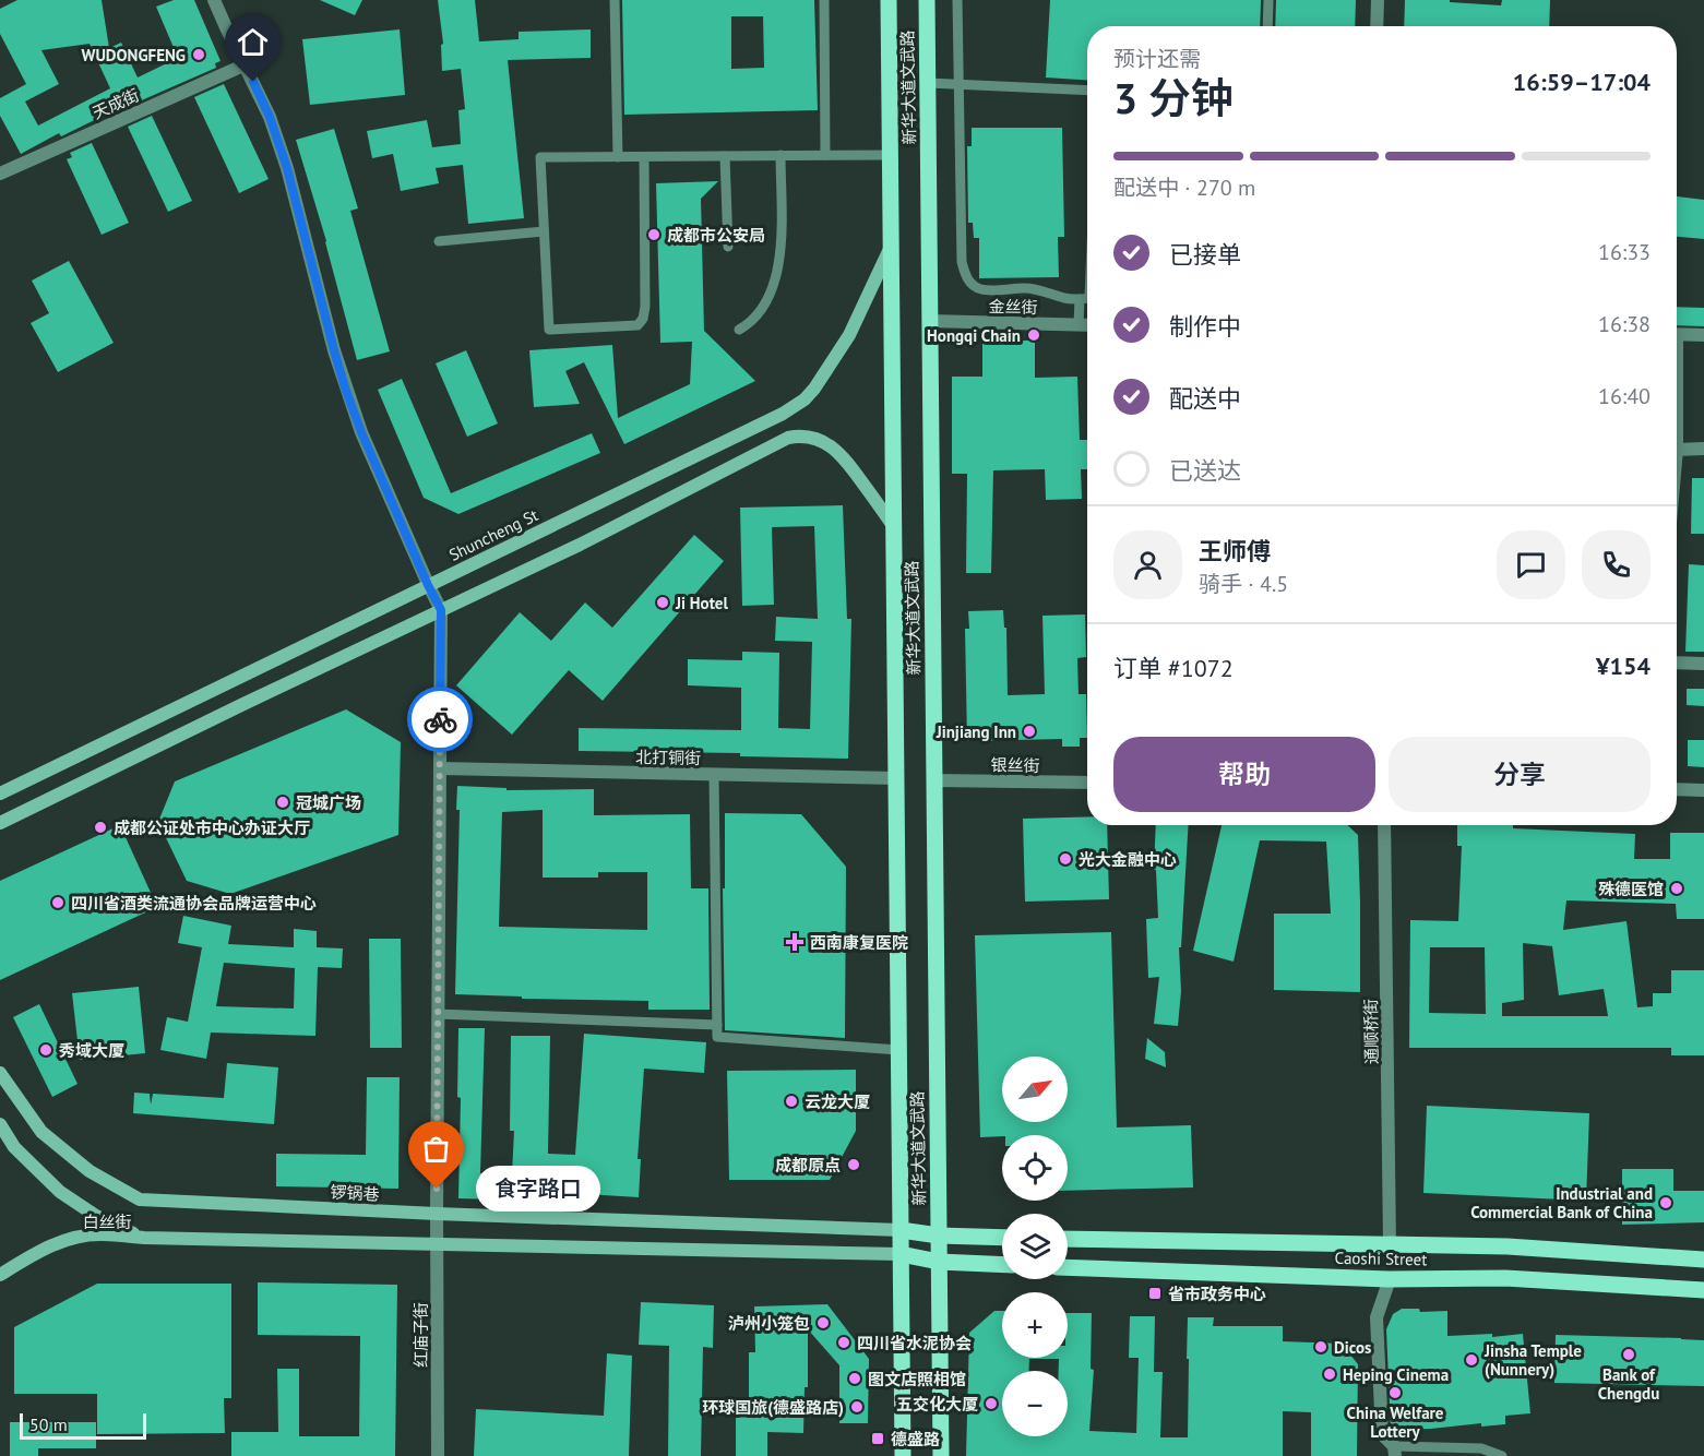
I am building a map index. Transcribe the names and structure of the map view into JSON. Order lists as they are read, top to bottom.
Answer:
{
  "streets": {
    "main road": [
      "新华大道文武路",
      "Shuncheng St",
      "锣锅巷",
      "白丝街",
      "Caoshi Street"
    ],
    "street": [
      "天成街",
      "金丝街",
      "北打铜街",
      "银丝街",
      "通顺桥街",
      "红庙子街"
    ]
  },
  "crossings": [
    ["新华大道文武路", "金丝街"],
    ["新华大道文武路", "Shuncheng St"],
    ["新华大道文武路", "北打铜街"],
    ["新华大道文武路", "银丝街"],
    ["新华大道文武路", "锣锅巷"],
    ["北打铜街", "红庙子街"],
    ["通顺桥街", "Caoshi Street"],
    ["锣锅巷", "红庙子街"]
  ],
  "places": {
    "other": [
      "WUDONGFENG",
      "成都市公安局",
      "Hongqi Chain",
      "Ji Hotel",
      "Jinjiang Inn",
      "冠城广场",
      "成都公证处市中心办证大厅",
      "光大金融中心",
      "殊德医馆",
      "四川省酒类流通协会品牌运营中心",
      "秀域大厦",
      "云龙大厦",
      "成都原点",
      "食字路口",
      "Industrial and Commercial Bank of China",
      "泸州小笼包",
      "四川省水泥协会",
      "Dicos",
      "Bank of Chengdu",
      "Jinsha Temple (Nunnery)",
      "Heping Cinema",
      "图文店照相馆",
      "China Welfare Lottery",
      "五交化大厦",
      "环球国旅(德盛路店)"
    ],
    "health": ["西南康复医院"],
    "transit": ["省市政务中心", "德盛路"]
  },
  "scale_bar": "50 m",
  "north": "top right",
  "page": {
    "heading": ["3 分钟", "预计还需", "16:59–17:04"],
    "panel": [
      "王师傅",
      "骑手 · 4.5",
      "订单 #1072",
      "¥154"
    ],
    "bar": "配送中 · 270 m",
    "list": [
      ["已接单", "16:33"],
      ["制作中", "16:38"],
      ["配送中", "16:40"],
      "已送达"
    ],
    "buttons": ["帮助", "分享"],
    "map_buttons": ["+", "−"],
    "bubble": "食字路口",
    "scale": "50 m"
  }
}
